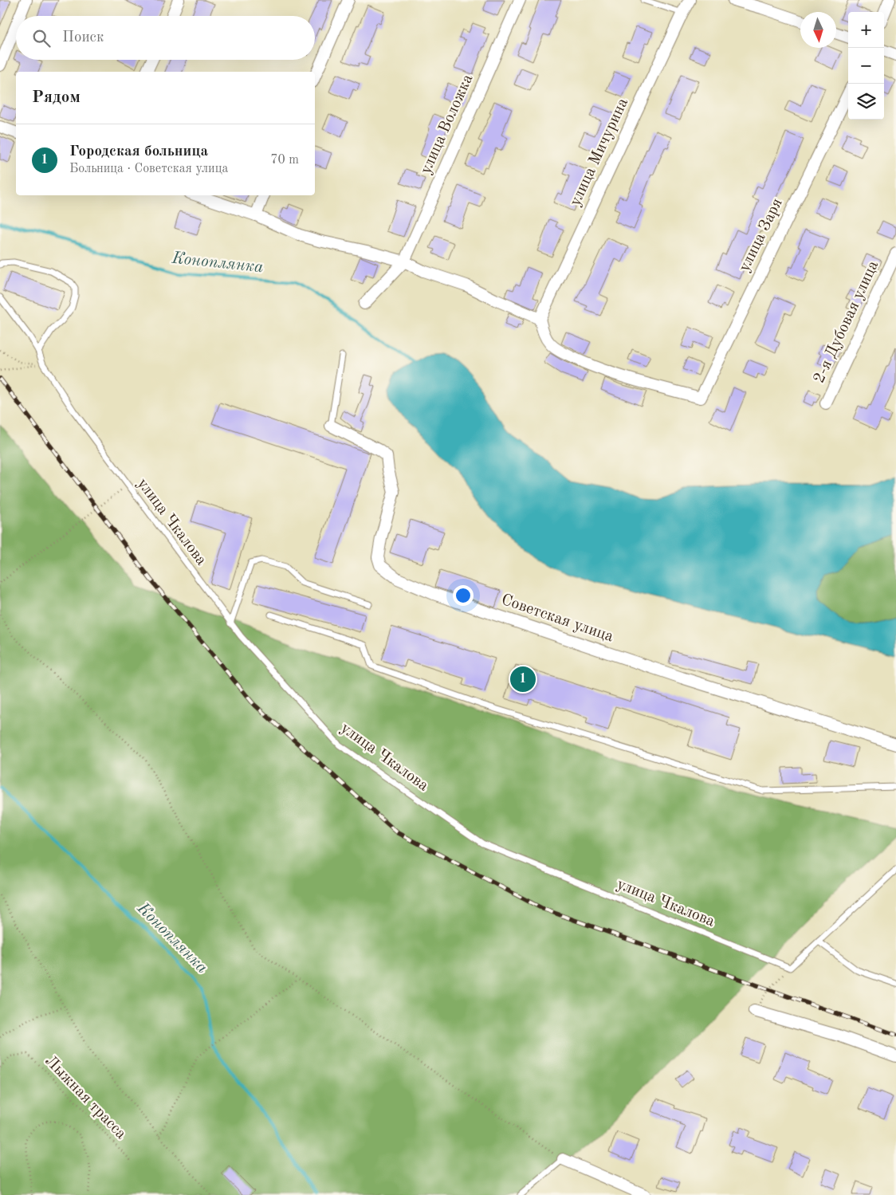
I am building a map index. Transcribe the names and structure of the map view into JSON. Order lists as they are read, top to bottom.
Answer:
{
  "streets": {
    "street": [
      "улица Воложка",
      "улица Мичурина",
      "улица Заря",
      "2-я Дубовая улица",
      "Советская улица"
    ],
    "lane": ["улица Чкалова"],
    "path": ["Лыжная трасса"]
  },
  "crossings": [
    ["улица Мичурина", "улица Заря"]
  ],
  "water": ["Коноплянка"],
  "north": "bottom",
  "page": {
    "map_buttons": ["+", "−"],
    "search": "Поиск",
    "heading": "Рядом",
    "list": [
      {
        "mark": "1",
        "name": "Городская больница",
        "note": "Больница · Советская улица",
        "value": "70 m"
      }
    ],
    "pins": "1"
  }
}
